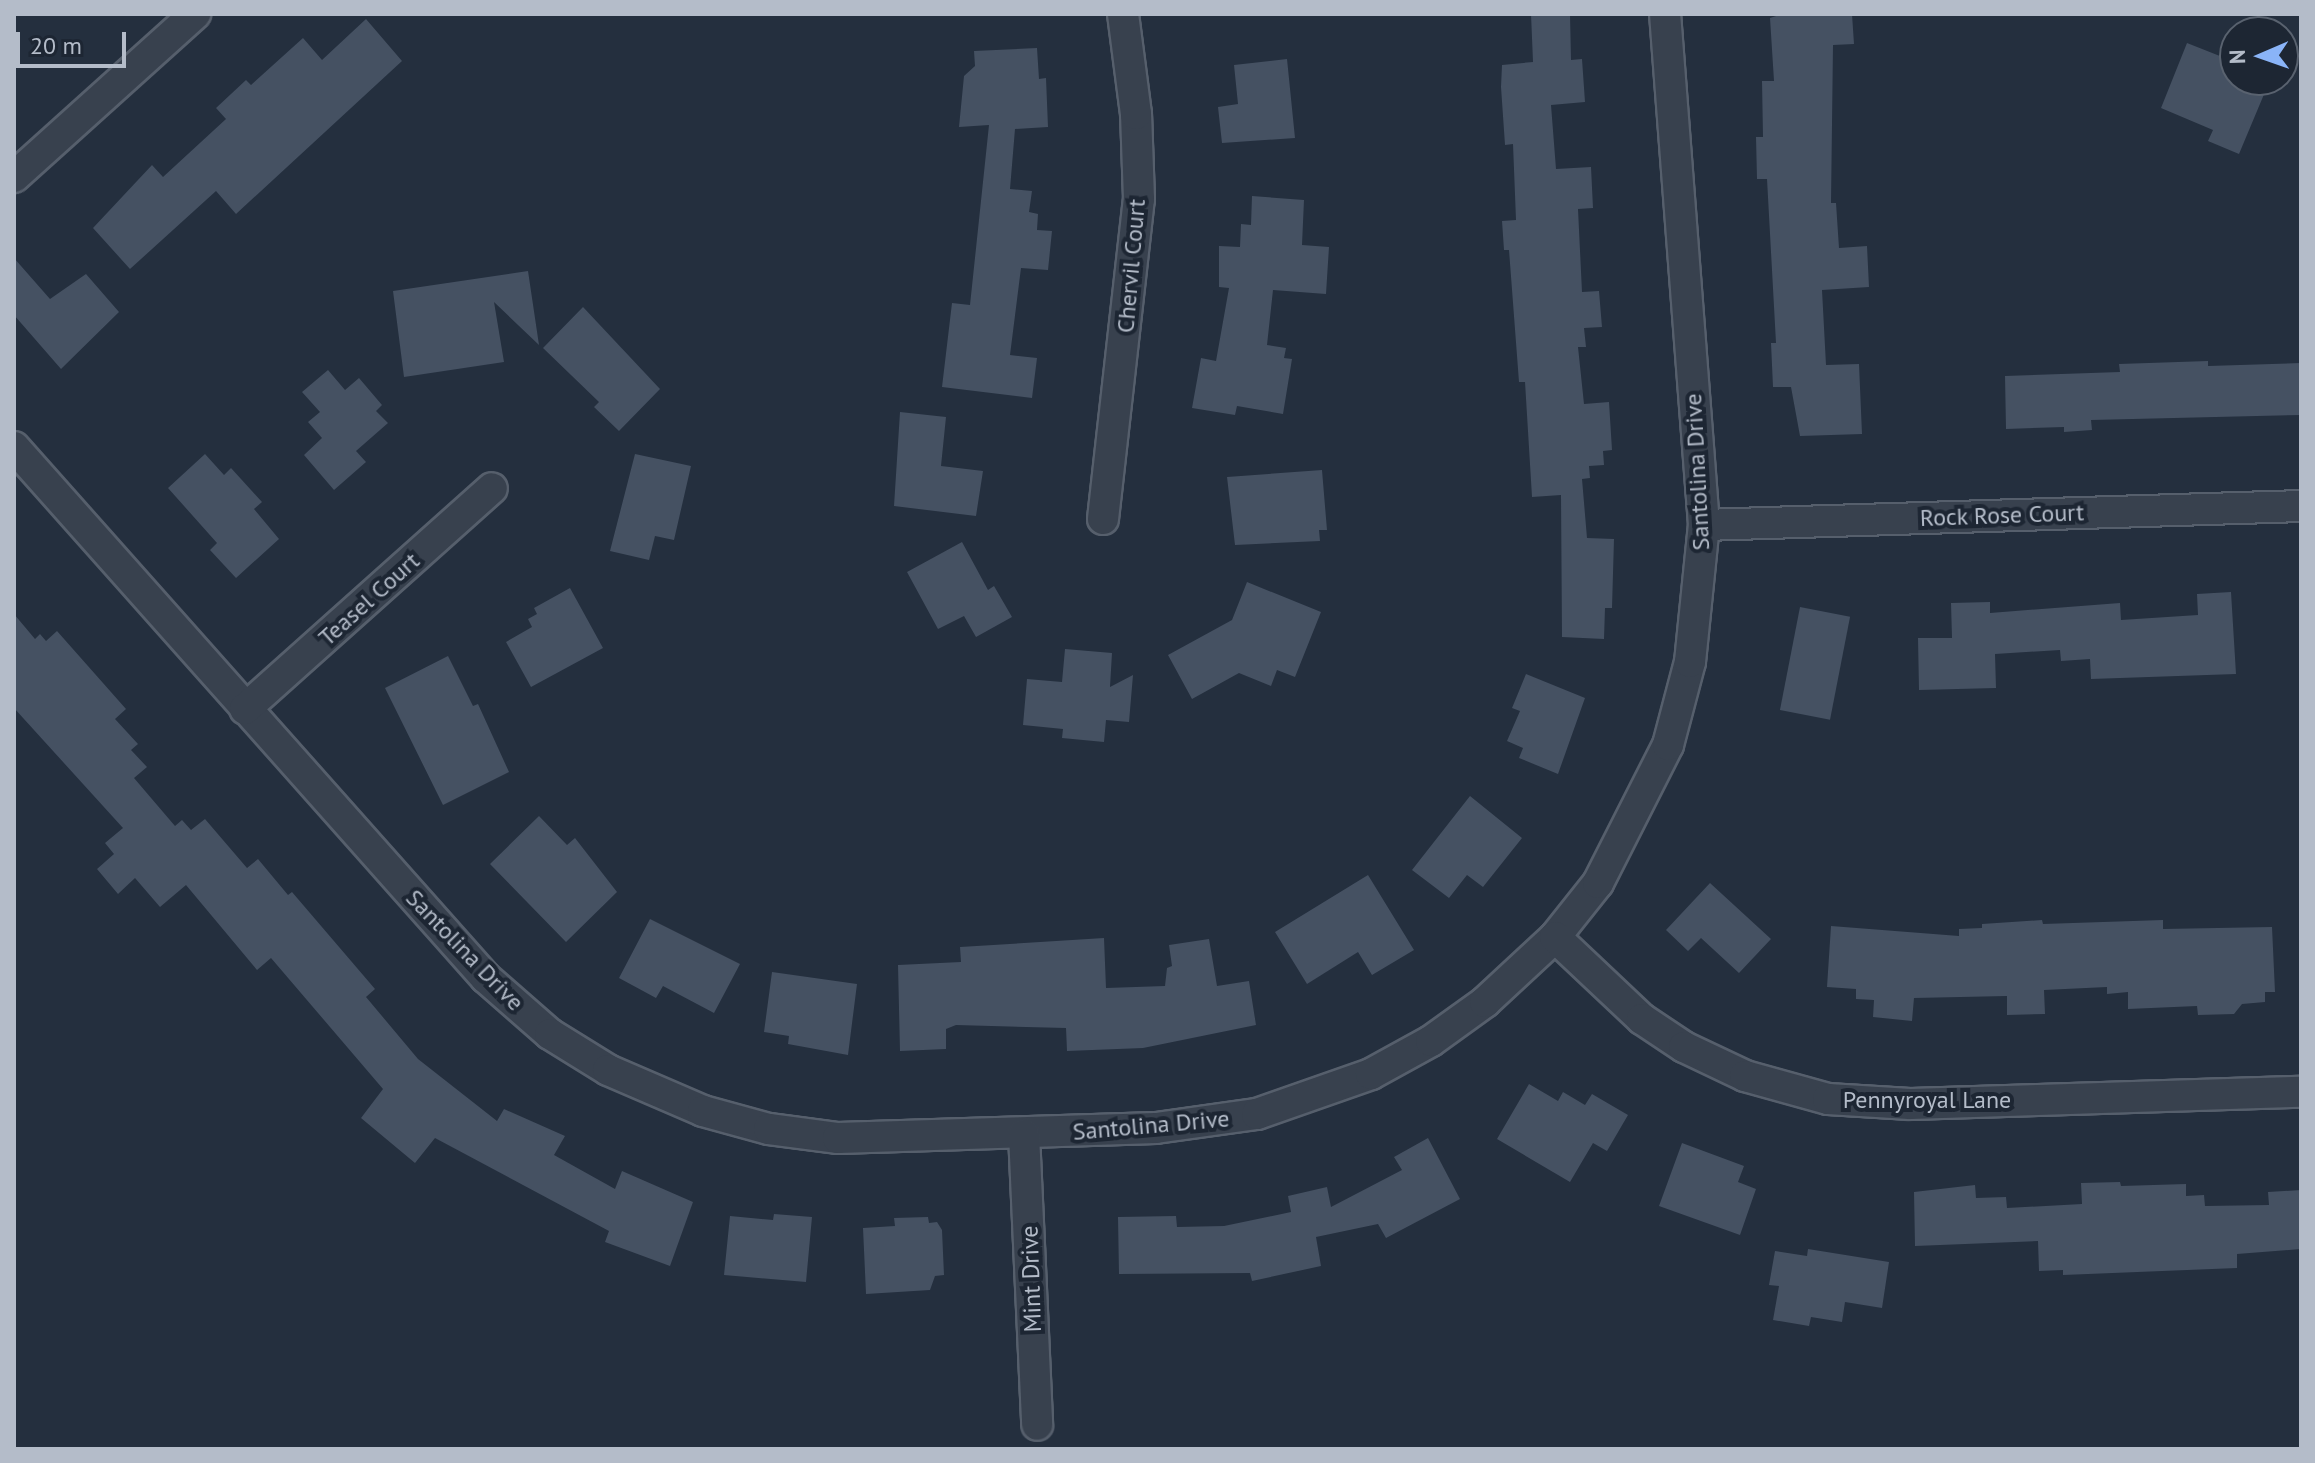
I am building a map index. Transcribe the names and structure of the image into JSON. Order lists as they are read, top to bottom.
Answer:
{
  "streets": {
    "street": [
      "Chervil Court",
      "Santolina Drive",
      "Rock Rose Court",
      "Teasel Court",
      "Pennyroyal Lane",
      "Mint Drive"
    ]
  },
  "crossings": [
    ["Santolina Drive", "Rock Rose Court"],
    ["Santolina Drive", "Teasel Court"],
    ["Santolina Drive", "Pennyroyal Lane"],
    ["Santolina Drive", "Mint Drive"]
  ],
  "scale_bar": "20 m",
  "north": "left"
}
